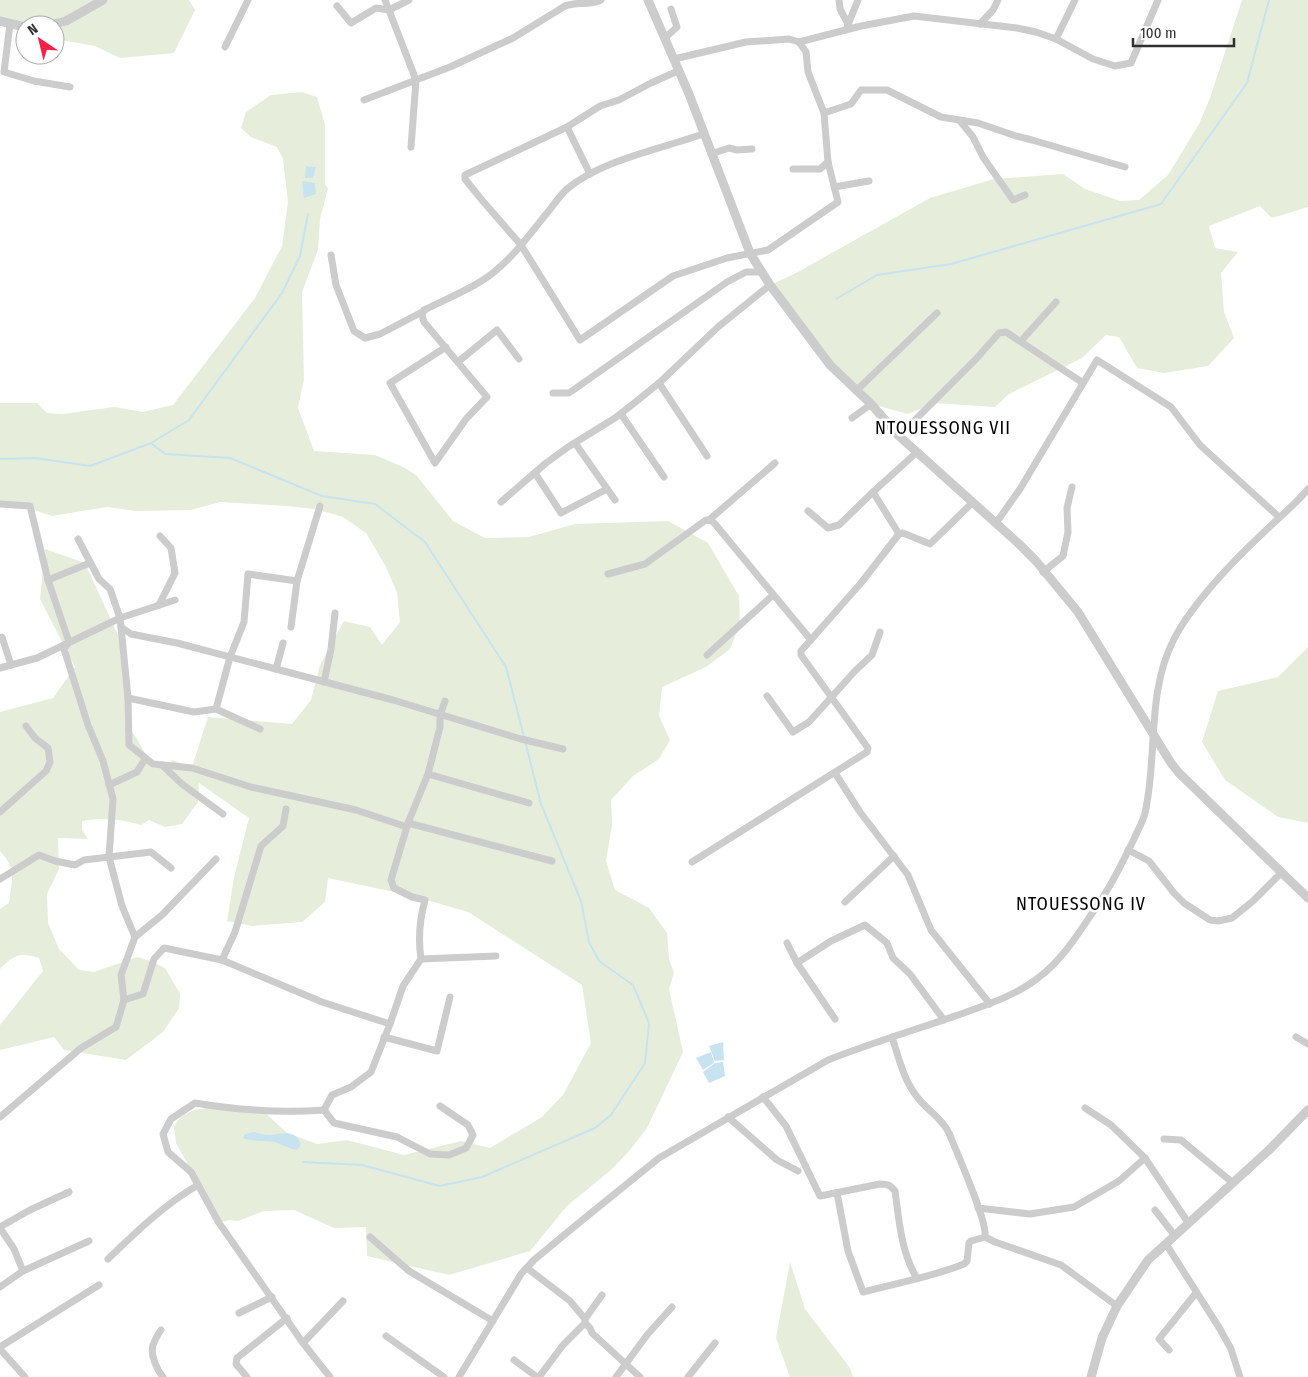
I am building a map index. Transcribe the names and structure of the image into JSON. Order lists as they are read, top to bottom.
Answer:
{
  "districts": ["NTOUESSONG VII", "NTOUESSONG IV"],
  "scale_bar": "100 m",
  "north": "top left"
}
